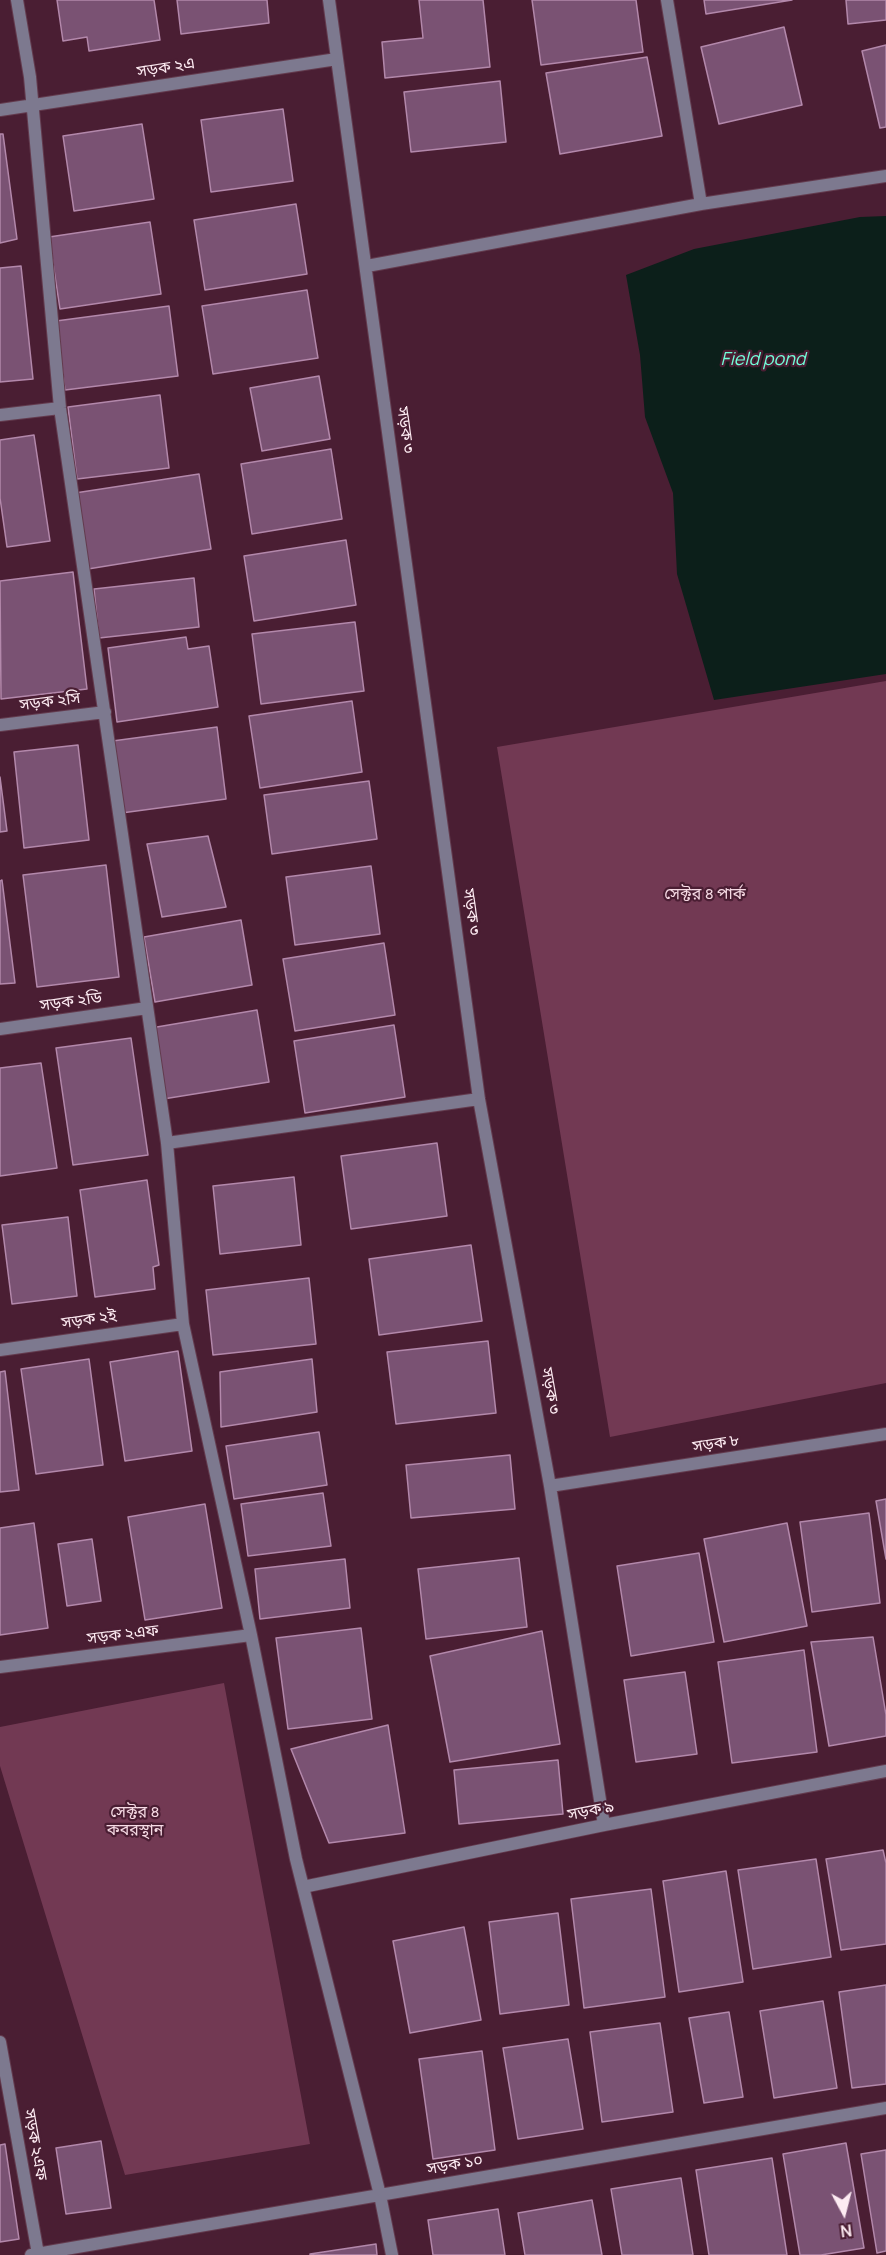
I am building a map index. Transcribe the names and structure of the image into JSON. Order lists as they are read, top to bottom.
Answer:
{
  "streets": {
    "street": [
      "সড়ক ২এ",
      "সড়ক ৩",
      "সড়ক ২সি",
      "সড়ক ২ডি",
      "সড়ক ২ই",
      "সড়ক ৮",
      "সড়ক ২এফ",
      "সড়ক ৯",
      "সড়ক ১০"
    ]
  },
  "crossings": [
    ["সড়ক ২এ", "সড়ক ৩"],
    ["সড়ক ৩", "সড়ক ৮"],
    ["সড়ক ৩", "সড়ক ৯"],
    ["সড়ক ২এফ", "সড়ক ১০"]
  ],
  "water": ["Field pond"],
  "parks": ["সেক্টর ৪ পার্ক", "সেক্টর ৪ কবরস্থান"],
  "north": "bottom"
}
